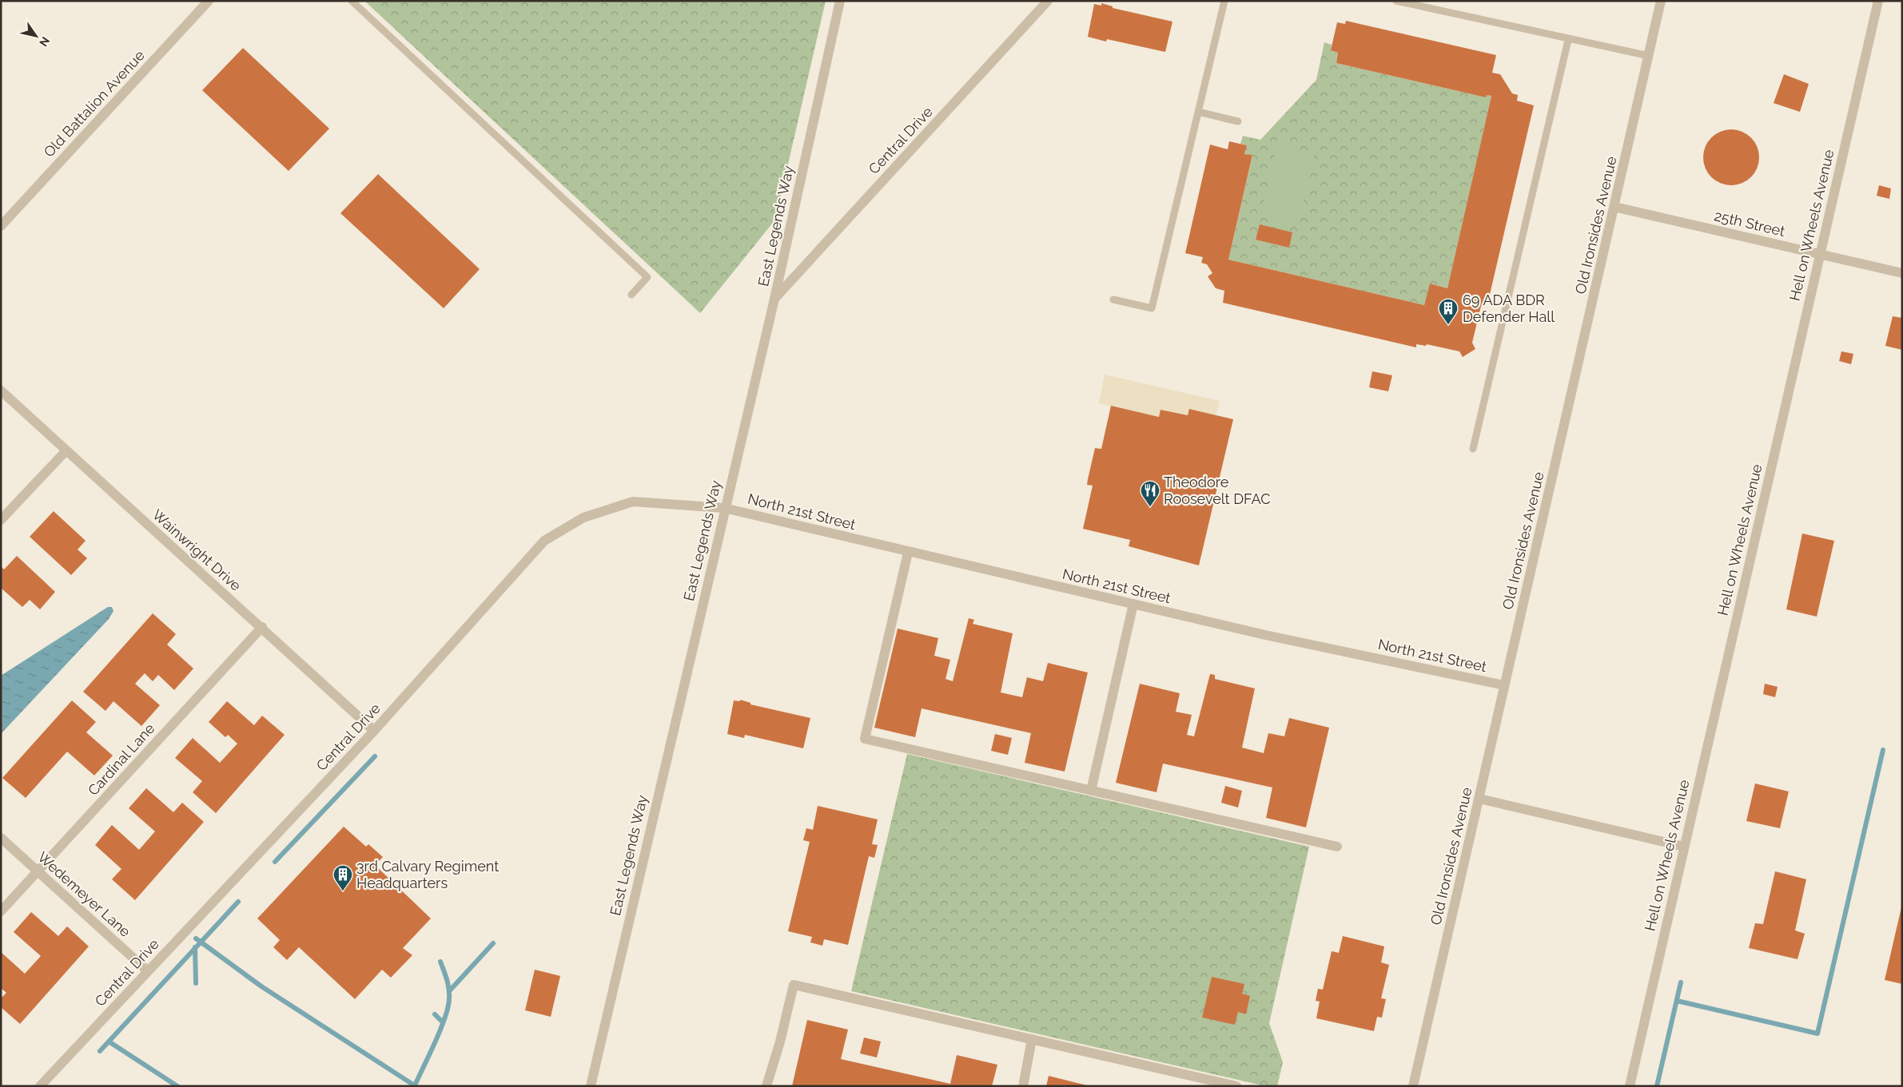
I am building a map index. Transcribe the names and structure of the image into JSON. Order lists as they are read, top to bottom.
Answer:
{
  "streets": {
    "street": [
      "Old Battalion Avenue",
      "Central Drive",
      "25th Street",
      "Old Ironsides Avenue",
      "Hell on Wheels Avenue",
      "East Legends Way",
      "North 21st Street",
      "Wainwright Drive",
      "Cardinal Lane",
      "Wedemeyer Lane"
    ]
  },
  "crossings": [
    ["Central Drive", "East Legends Way"],
    ["Central Drive", "North 21st Street"],
    ["Central Drive", "Wainwright Drive"],
    ["Central Drive", "Wedemeyer Lane"],
    ["25th Street", "Old Ironsides Avenue"],
    ["25th Street", "Hell on Wheels Avenue"],
    ["Old Ironsides Avenue", "North 21st Street"],
    ["East Legends Way", "North 21st Street"],
    ["Wainwright Drive", "Cardinal Lane"],
    ["Cardinal Lane", "Wedemeyer Lane"]
  ],
  "places": {
    "building": ["69 ADA BDR Defender Hall", "3rd Calvary Regiment Headquarters"],
    "restaurant": ["Theodore Roosevelt DFAC"]
  },
  "north": "bottom right"
}
